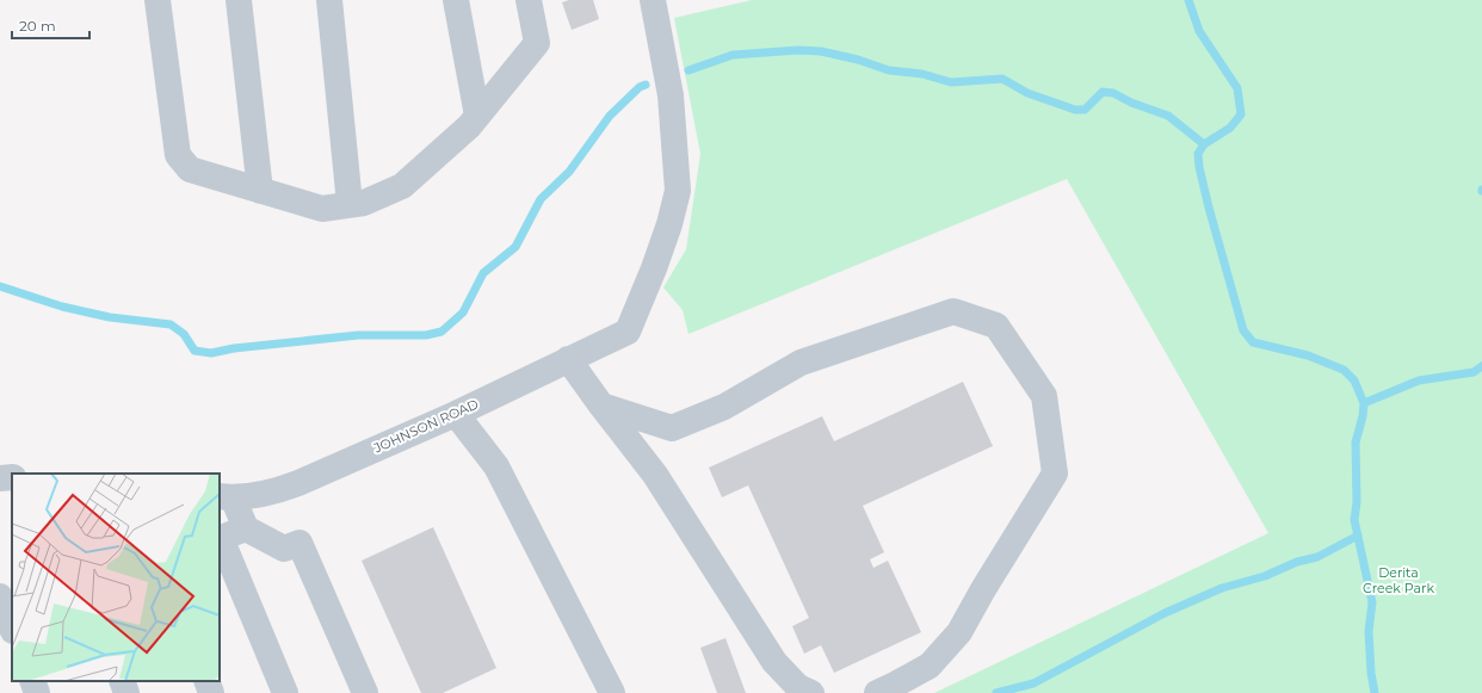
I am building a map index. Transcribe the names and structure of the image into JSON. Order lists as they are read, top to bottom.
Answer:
{
  "streets": {
    "street": ["JOHNSON ROAD"]
  },
  "parks": ["Derita Creek Park"],
  "scale_bar": "20 m"
}
